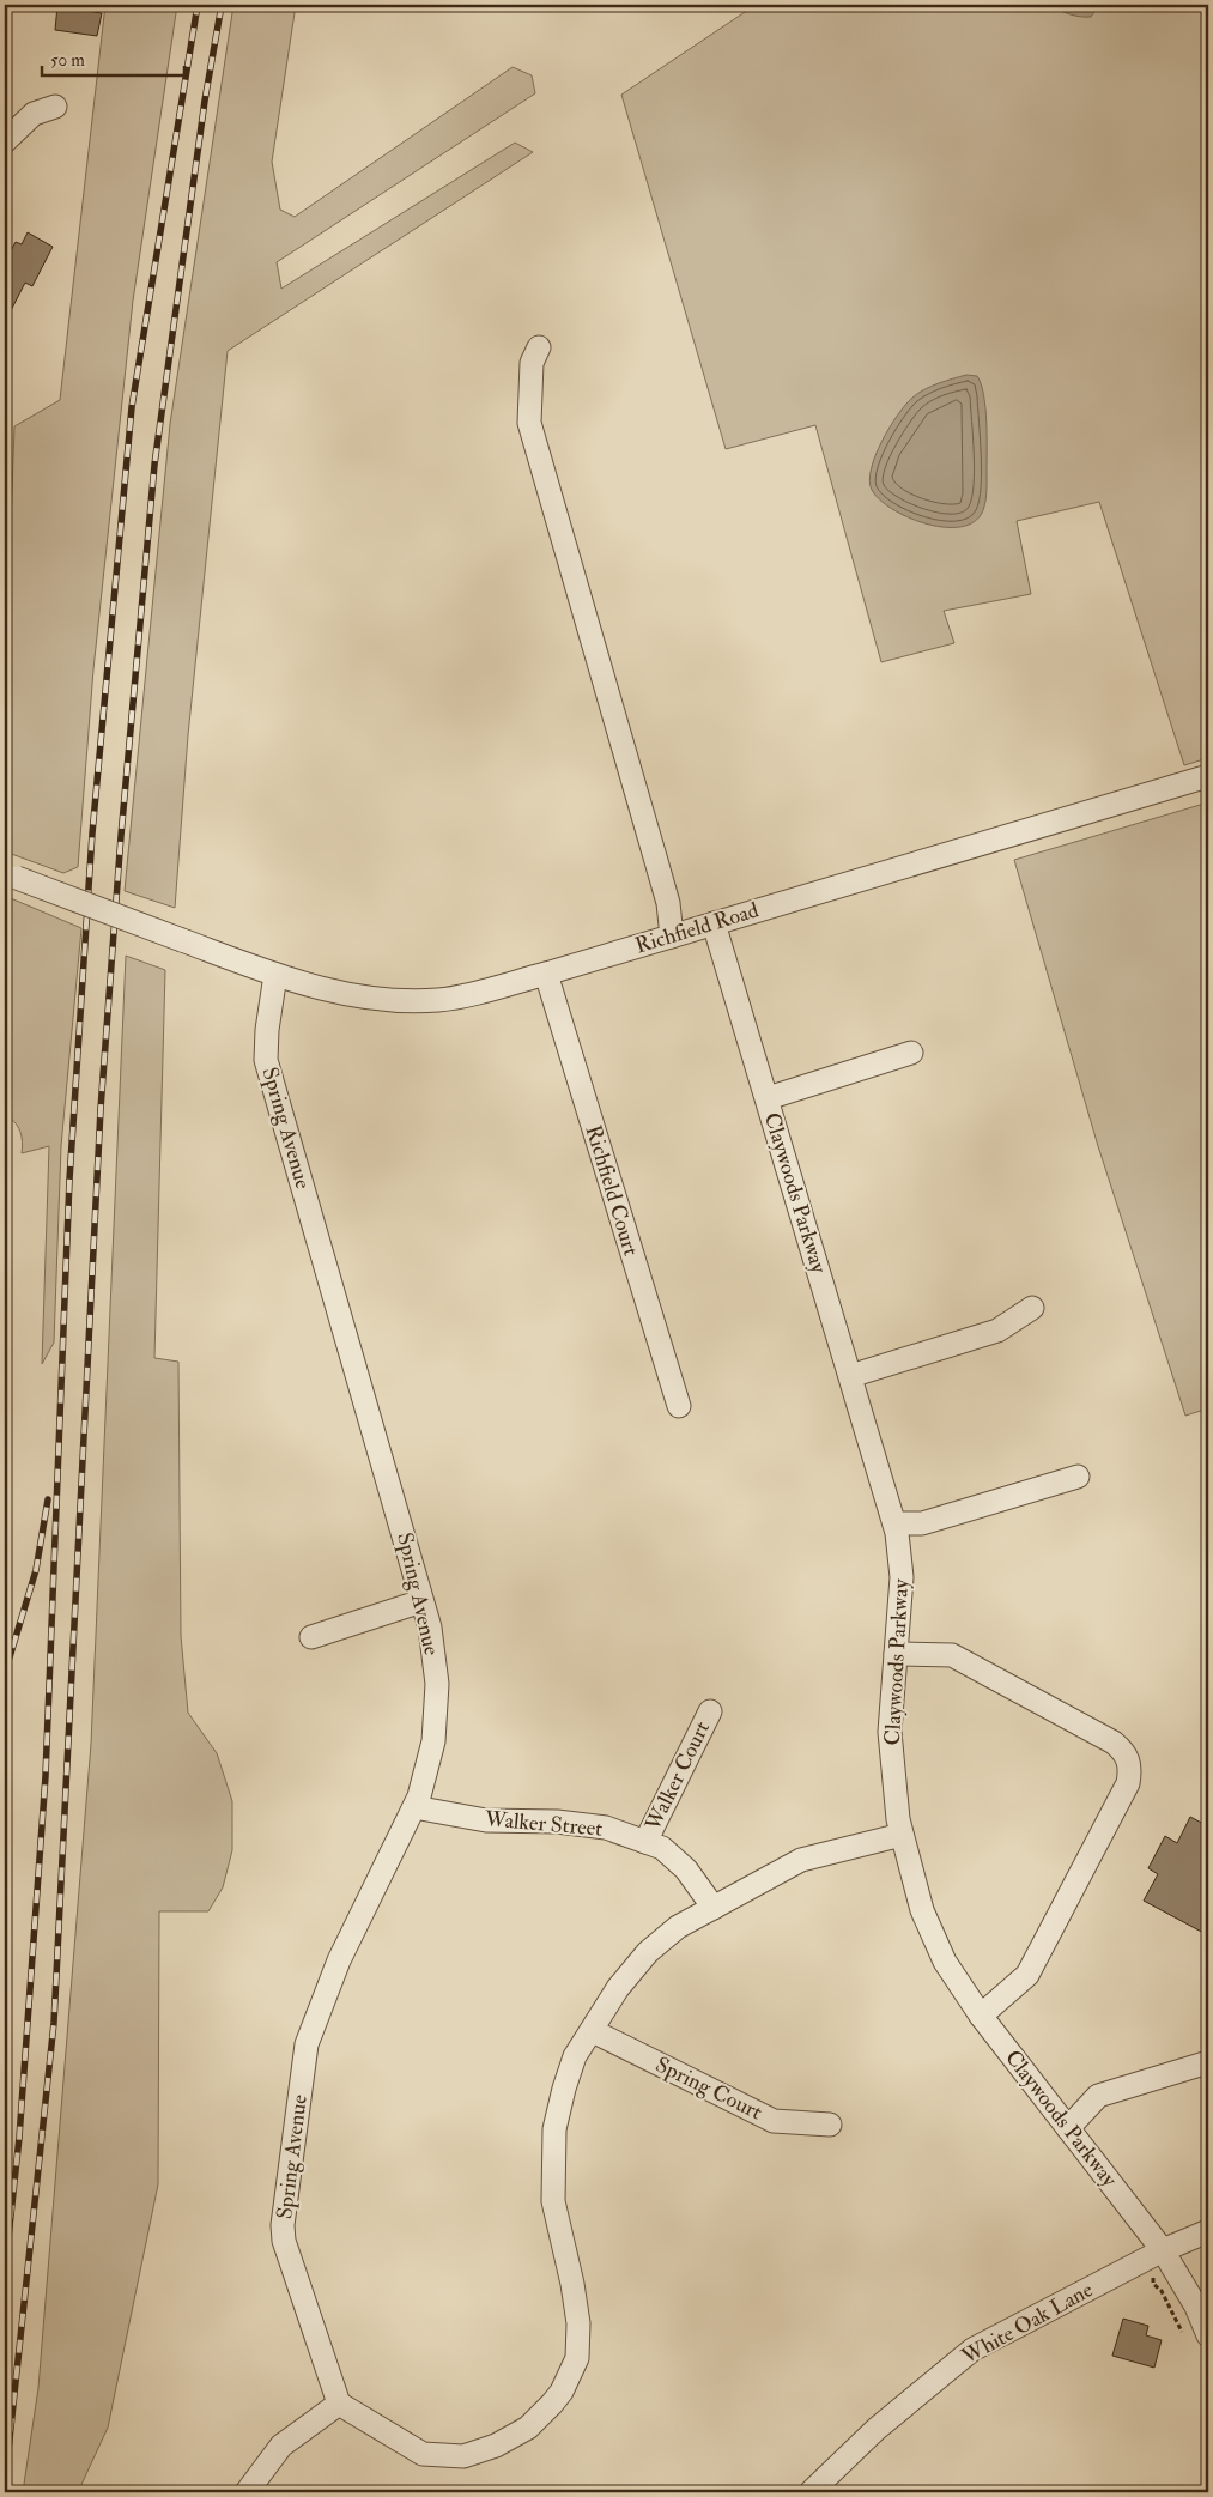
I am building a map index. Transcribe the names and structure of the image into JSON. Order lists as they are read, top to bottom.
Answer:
{
  "streets": {
    "street": [
      "Richfield Road",
      "Spring Avenue",
      "Richfield Court",
      "Claywoods Parkway",
      "Walker Court",
      "Walker Street",
      "Spring Court",
      "White Oak Lane"
    ]
  },
  "crossings": [
    ["Richfield Road", "Spring Avenue"],
    ["Richfield Road", "Richfield Court"],
    ["Richfield Road", "Claywoods Parkway"],
    ["Spring Avenue", "Walker Street"],
    ["Claywoods Parkway", "White Oak Lane"],
    ["Walker Court", "Walker Street"]
  ],
  "scale_bar": "50 m"
}
